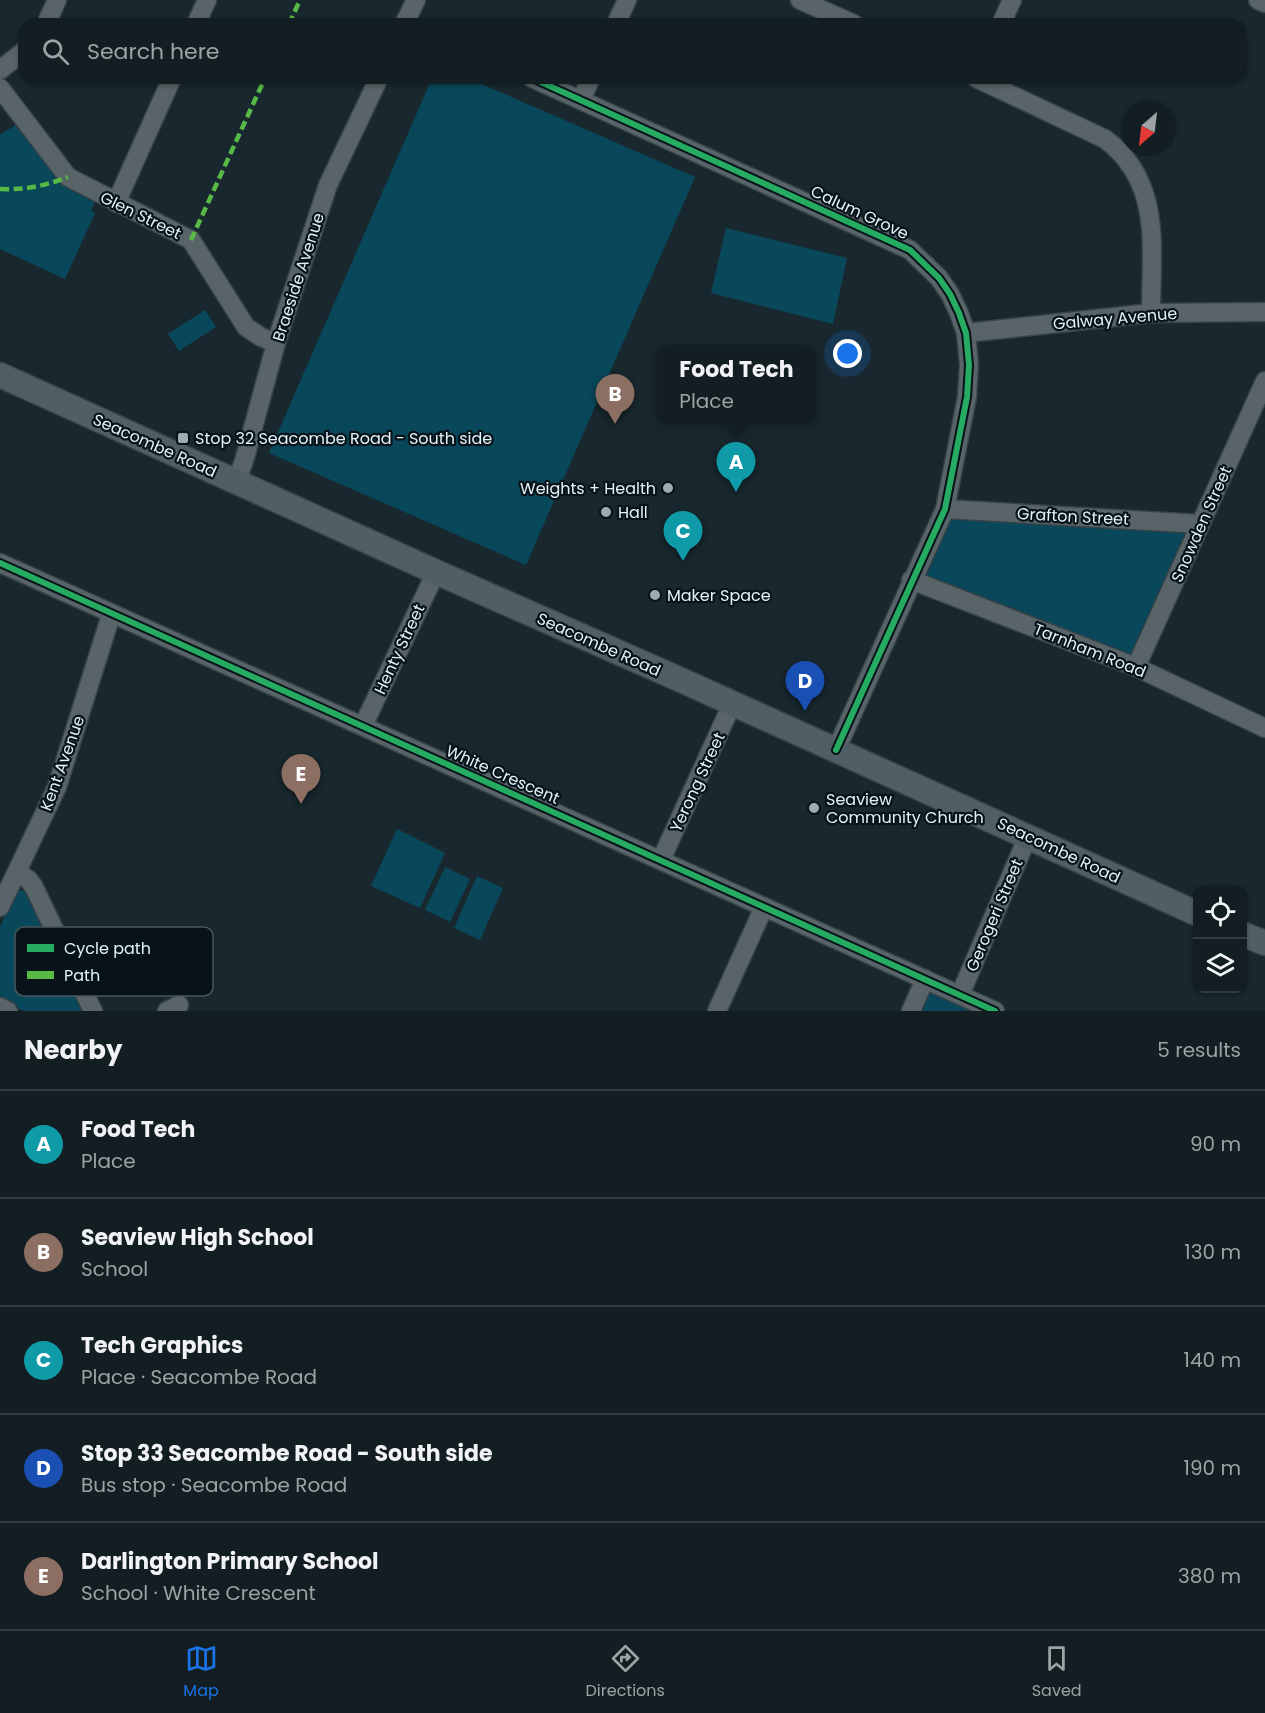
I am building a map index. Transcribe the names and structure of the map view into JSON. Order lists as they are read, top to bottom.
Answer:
{
  "streets": {
    "main road": ["Seacombe Road"],
    "street": [
      "Calum Grove",
      "Glen Street",
      "Braeside Avenue",
      "Galway Avenue",
      "Grafton Street",
      "Snowden Street",
      "Henty Street",
      "Tarnham Road",
      "Kent Avenue",
      "White Crescent",
      "Yerong Street",
      "Gerogeri Street"
    ]
  },
  "crossings": [
    ["Calum Grove", "Galway Avenue"],
    ["Calum Grove", "Seacombe Road"],
    ["Calum Grove", "Grafton Street"],
    ["Calum Grove", "Tarnham Road"],
    ["Glen Street", "Braeside Avenue"],
    ["Braeside Avenue", "Seacombe Road"],
    ["Seacombe Road", "Henty Street"],
    ["Seacombe Road", "Yerong Street"],
    ["Seacombe Road", "Gerogeri Street"],
    ["Grafton Street", "Snowden Street"],
    ["Snowden Street", "Tarnham Road"],
    ["Henty Street", "White Crescent"],
    ["Kent Avenue", "White Crescent"],
    ["White Crescent", "Yerong Street"],
    ["White Crescent", "Gerogeri Street"]
  ],
  "places": {
    "transit": ["Stop 32 Seacombe Road - South side"],
    "other": [
      "Weights + Health",
      "Hall",
      "Maker Space",
      "Seaview Community Church"
    ]
  },
  "legend": ["Cycle path", "Path"],
  "north": "bottom left",
  "page": {
    "search": "Search here",
    "popup": ["Food Tech", "Place"],
    "pins": [
      "B",
      "A",
      "C",
      "D",
      "E"
    ],
    "heading": ["Nearby", "5 results"],
    "list": [
      {
        "mark": "A",
        "name": "Food Tech",
        "note": "Place",
        "value": "90 m"
      },
      {
        "mark": "B",
        "name": "Seaview High School",
        "note": "School",
        "value": "130 m"
      },
      {
        "mark": "C",
        "name": "Tech Graphics",
        "note": "Place · Seacombe Road",
        "value": "140 m"
      },
      {
        "mark": "D",
        "name": "Stop 33 Seacombe Road - South side",
        "note": "Bus stop · Seacombe Road",
        "value": "190 m"
      },
      {
        "mark": "E",
        "name": "Darlington Primary School",
        "note": "School · White Crescent",
        "value": "380 m"
      }
    ],
    "nav": ["Map", "Directions", "Saved"]
  }
}
